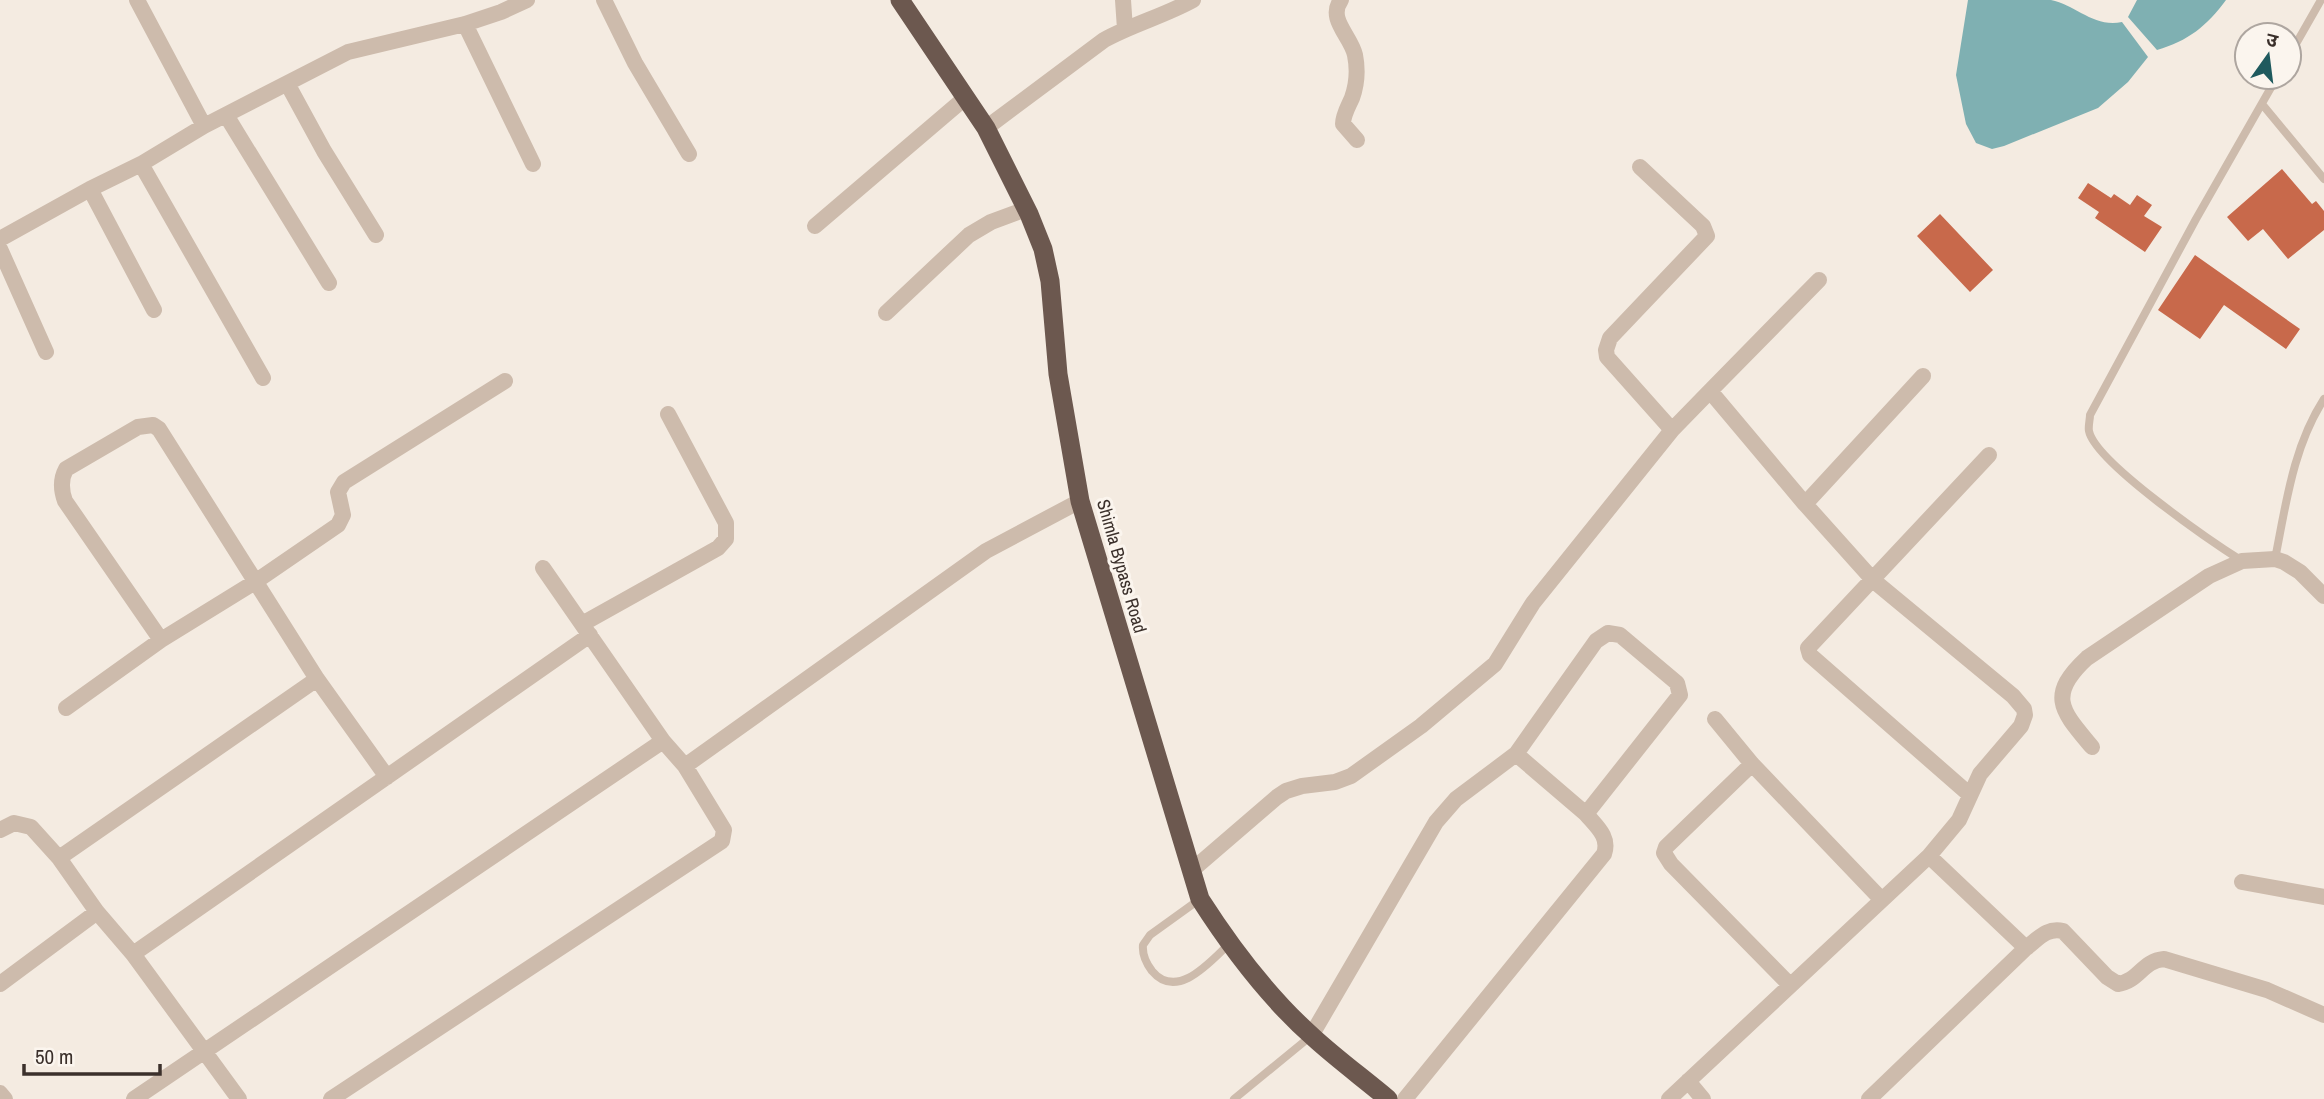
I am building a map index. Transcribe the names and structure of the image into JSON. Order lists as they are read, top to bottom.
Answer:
{
  "streets": {
    "highway": ["Shimla Bypass Road"]
  },
  "scale_bar": "50 m",
  "north": "top"
}
